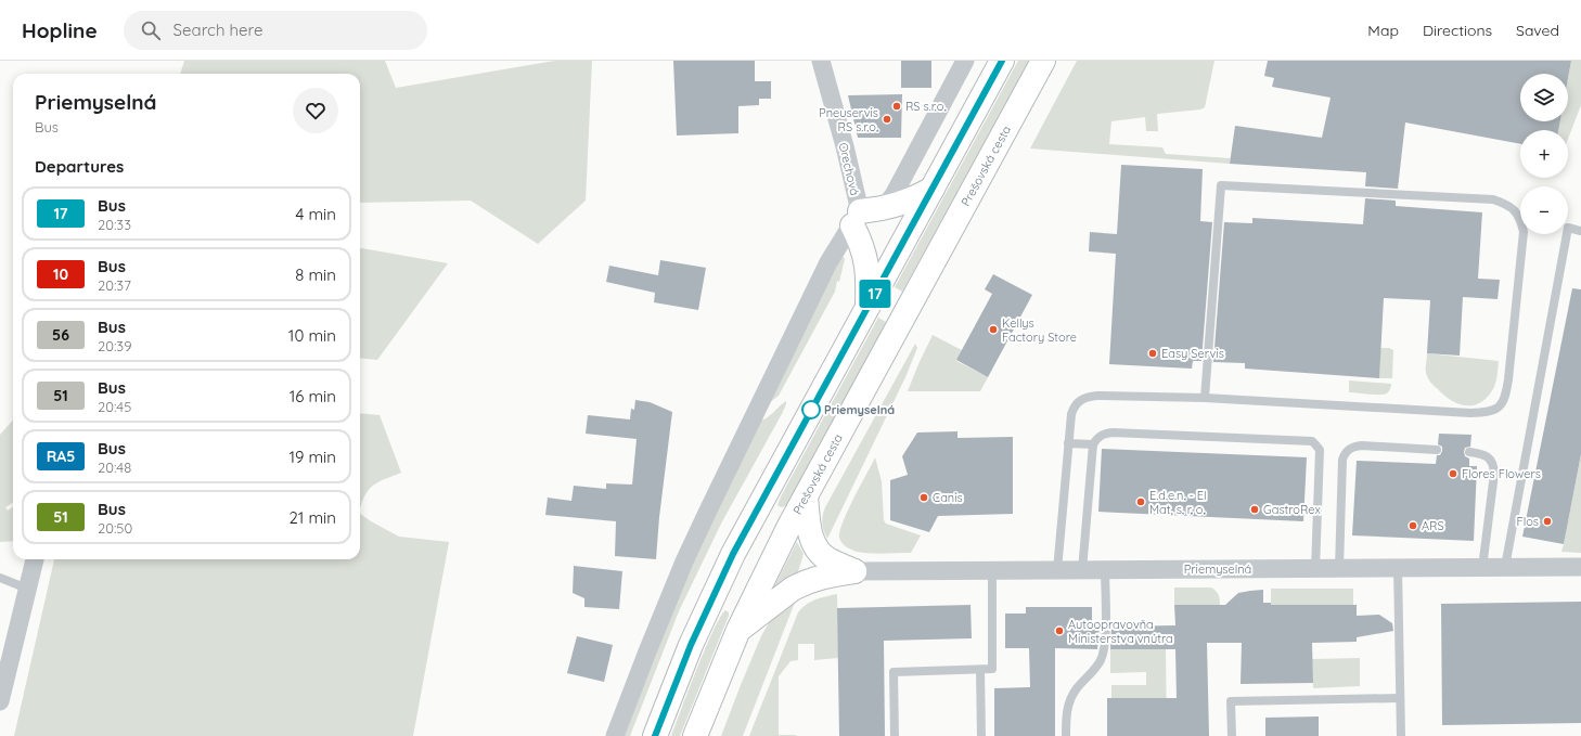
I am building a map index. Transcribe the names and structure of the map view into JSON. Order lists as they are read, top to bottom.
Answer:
{
  "streets": {
    "highway": ["Prešovská cesta"],
    "street": ["Orechová", "Priemyselná"]
  },
  "places": [
    "RS s.r.o.",
    "Pneuservis RS s.r.o.",
    "Kellys Factory Store",
    "Easy Servis",
    "Priemyselná",
    "Flores Flowers",
    "Canis",
    "E.d.e.n. - El Mat, s. r. o.",
    "GastroRex",
    "Flos",
    "ARS",
    "Autoopravovňa Ministerstva vnútra"
  ],
  "lines": ["bus line 17"],
  "page": {
    "header": "Hopline",
    "search": "Search here",
    "nav": ["Map", "Directions", "Saved"],
    "on_map": "17",
    "map_buttons": ["+", "−"],
    "heading": [
      ["Priemyselná", "Bus"],
      "Departures"
    ],
    "list": [
      {
        "mark": "17",
        "name": "Bus",
        "note": "20:33",
        "value": "4 min"
      },
      {
        "mark": "10",
        "name": "Bus",
        "note": "20:37",
        "value": "8 min"
      },
      {
        "mark": "56",
        "name": "Bus",
        "note": "20:39",
        "value": "10 min"
      },
      {
        "mark": "51",
        "name": "Bus",
        "note": "20:45",
        "value": "16 min"
      },
      {
        "mark": "RA5",
        "name": "Bus",
        "note": "20:48",
        "value": "19 min"
      },
      {
        "mark": "51",
        "name": "Bus",
        "note": "20:50",
        "value": "21 min"
      }
    ]
  }
}
